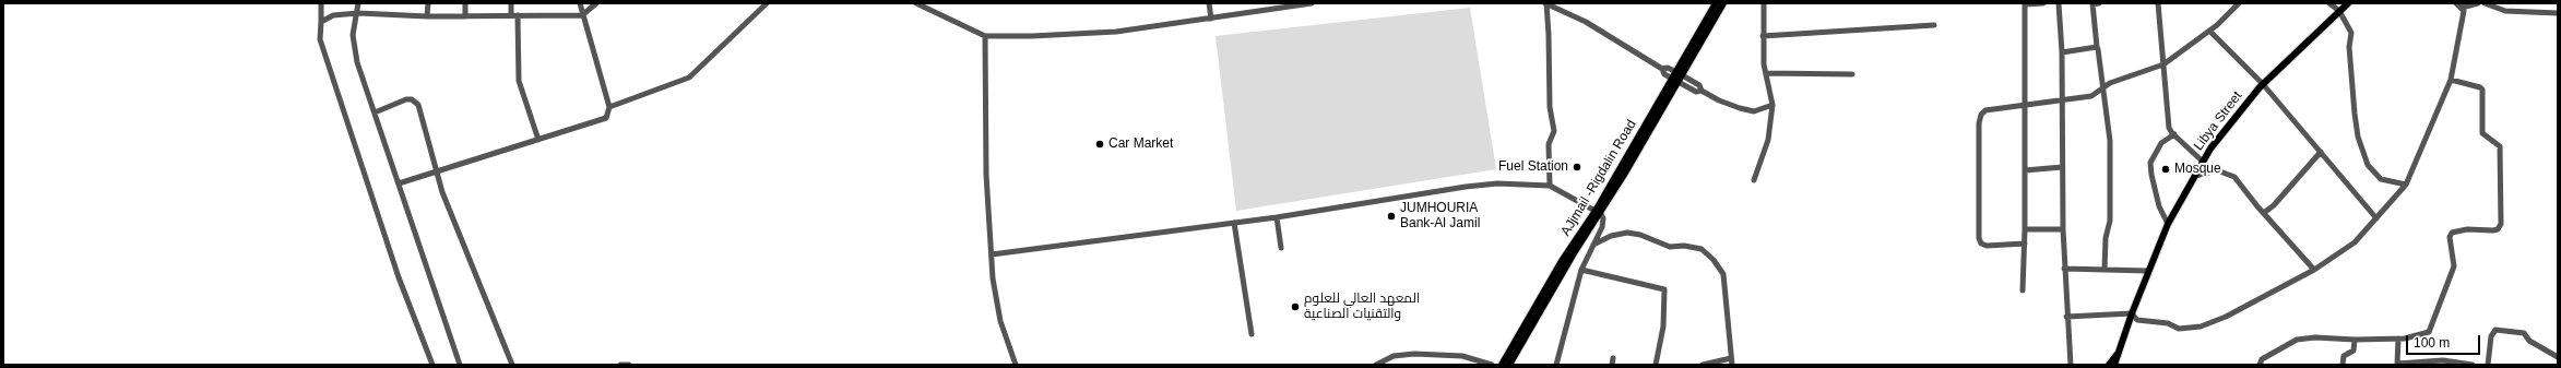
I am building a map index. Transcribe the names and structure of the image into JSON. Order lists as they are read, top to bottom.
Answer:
{
  "streets": {
    "main road": ["Libya Street", "AJjmail -Rigdalin Road"]
  },
  "places": [
    "Car Market",
    "Fuel Station",
    "Mosque",
    "JUMHOURIA Bank-Al Jamil",
    "المعهد العالي للعلوم والتقنيات الصناعية"
  ],
  "scale_bar": "100 m"
}
